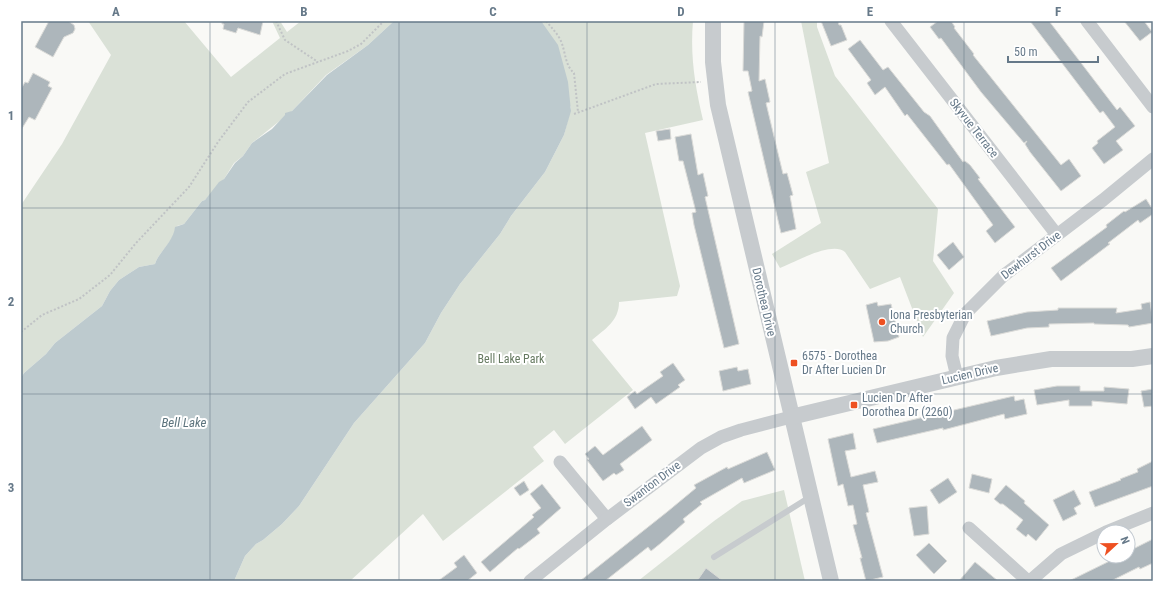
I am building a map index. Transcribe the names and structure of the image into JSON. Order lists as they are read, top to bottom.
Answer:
{
  "streets": {
    "street": [
      "Skyvue Terrace",
      "Dewhurst Drive",
      "Dorothea Drive",
      "Lucien Drive",
      "Swanton Drive"
    ]
  },
  "crossings": [
    ["Skyvue Terrace", "Dewhurst Drive"],
    ["Dewhurst Drive", "Lucien Drive"],
    ["Dorothea Drive", "Lucien Drive"],
    ["Dorothea Drive", "Swanton Drive"],
    ["Lucien Drive", "Swanton Drive"]
  ],
  "water": ["Bell Lake"],
  "parks": ["Bell Lake Park"],
  "places": {
    "other": ["Iona Presbyterian Church"],
    "transit": ["6575 - Dorothea Dr After Lucien Dr", "Lucien Dr After Dorothea Dr (2260)"]
  },
  "scale_bar": "50 m",
  "north": "right",
  "grid": {
    "columns": [
      "A",
      "B",
      "C",
      "D",
      "E",
      "F"
    ],
    "rows": ["1", "2", "3"]
  }
}
